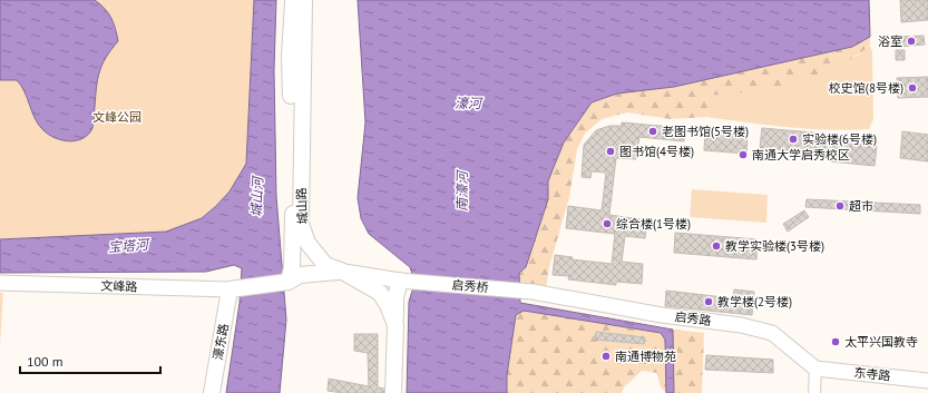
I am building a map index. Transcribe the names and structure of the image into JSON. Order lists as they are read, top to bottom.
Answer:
{
  "streets": {
    "main road": ["城山路", "濠东路"],
    "street": [
      "文峰路",
      "启秀桥",
      "启秀路",
      "东寺路"
    ]
  },
  "crossings": [
    ["文峰路", "濠东路"],
    ["启秀桥", "启秀路"],
    ["启秀路", "东寺路"]
  ],
  "water": [
    "濠河",
    "南濠河",
    "城山河",
    "宝塔河"
  ],
  "parks": ["文峰公园"],
  "places": [
    "浴室",
    "校史馆(8号楼)",
    "老图书馆(5号楼)",
    "实验楼(6号楼)",
    "图书馆(4号楼)",
    "南通大学启秀校区",
    "超市",
    "综合楼(1号楼)",
    "教学实验楼(3号楼)",
    "教学楼(2号楼)",
    "太平兴国教寺",
    "南通博物苑"
  ],
  "scale_bar": "100 m"
}
